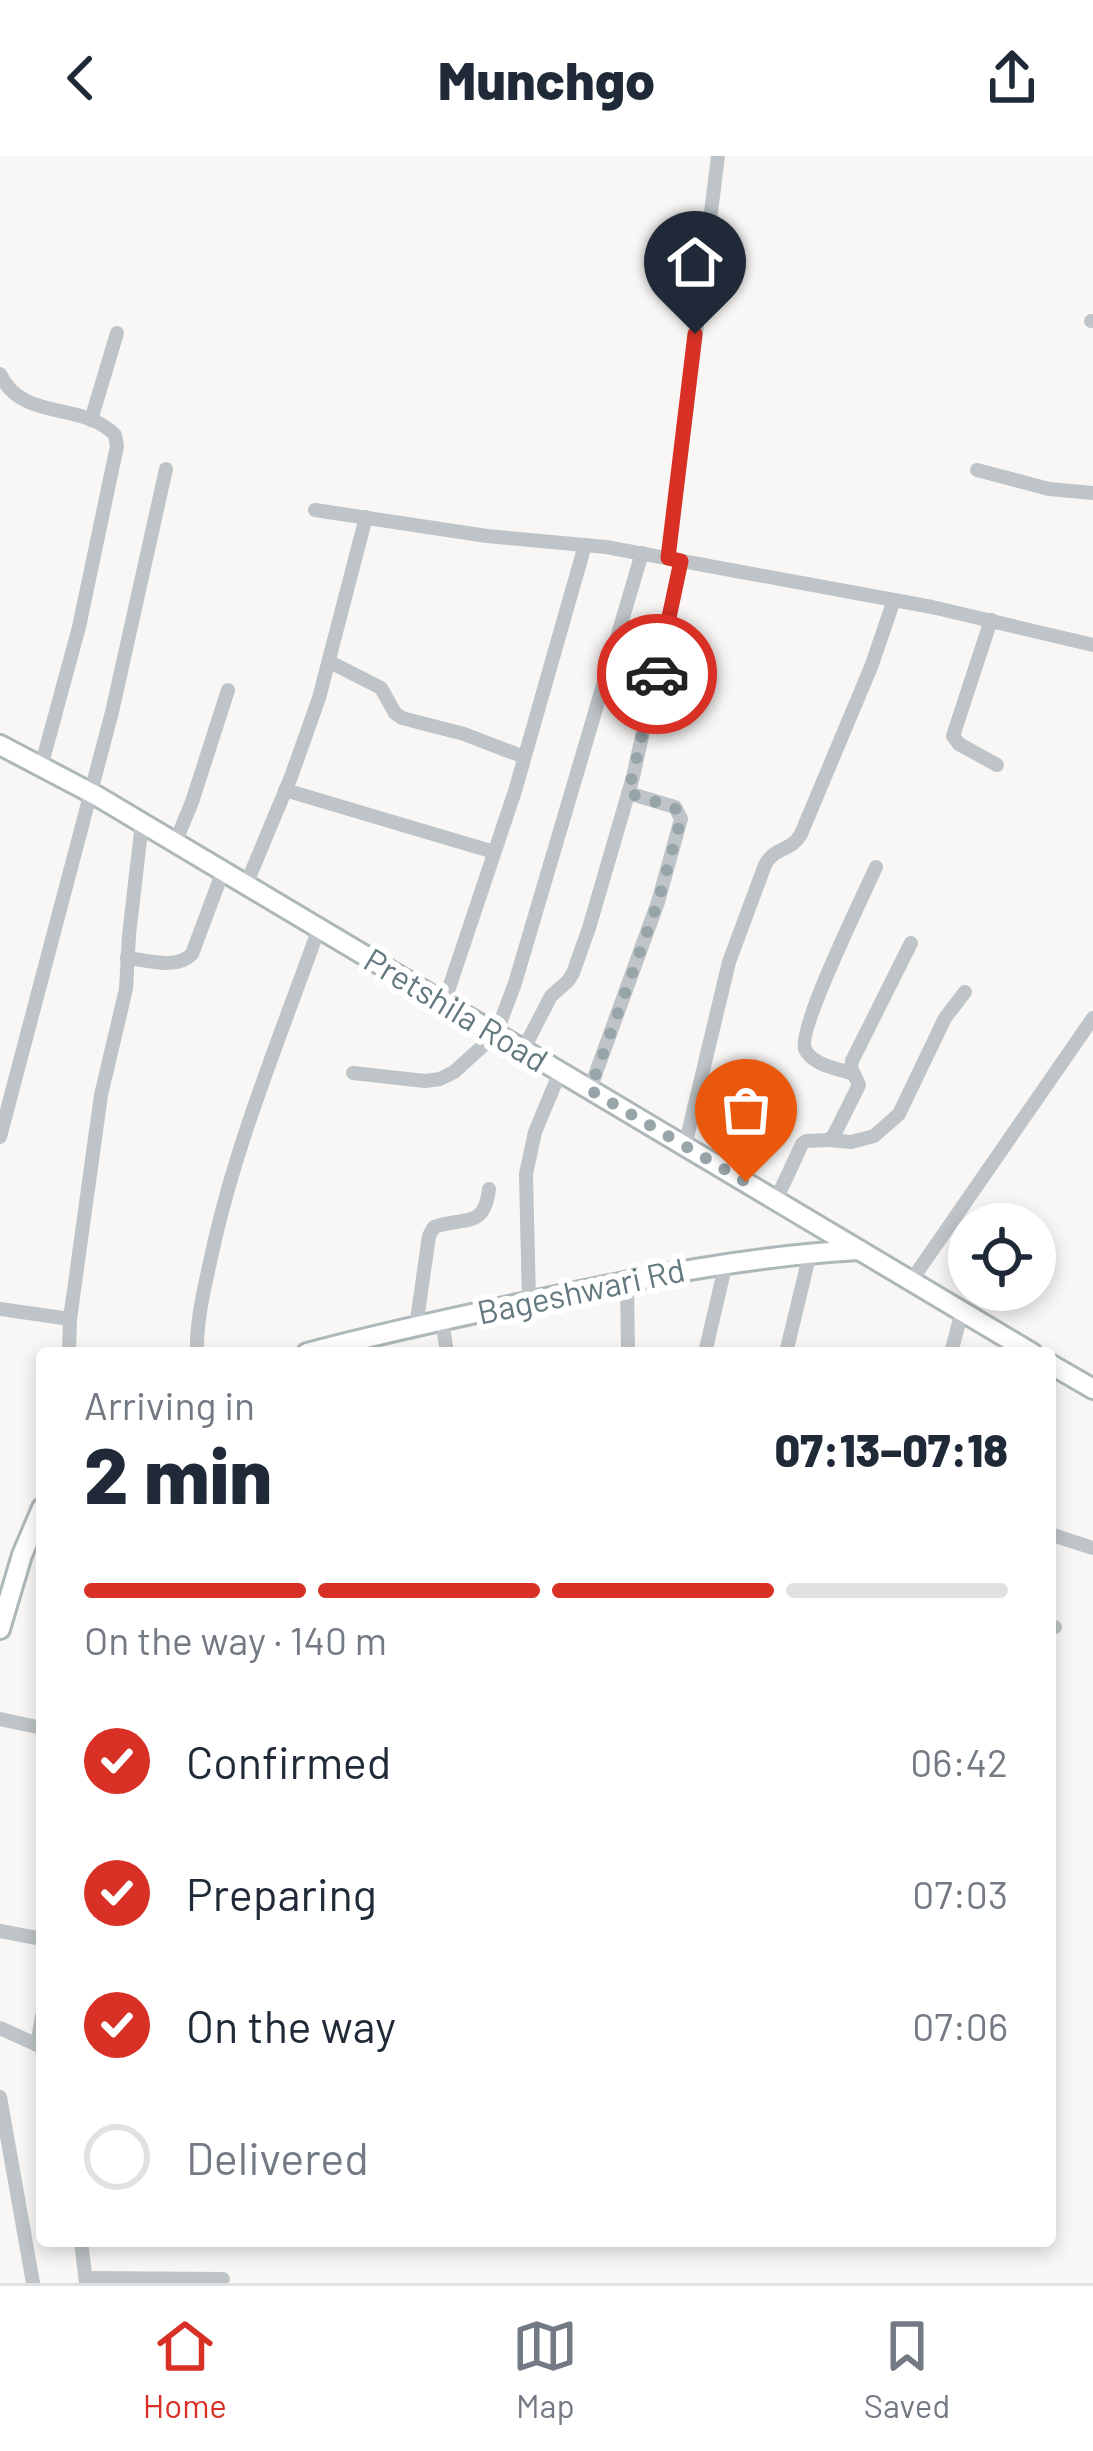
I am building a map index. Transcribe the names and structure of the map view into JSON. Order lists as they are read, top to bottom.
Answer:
{
  "streets": {
    "street": ["Pretshila Road", "Bageshwari Rd"]
  },
  "crossings": [
    ["Pretshila Road", "Bageshwari Rd"]
  ],
  "page": {
    "header": "Munchgo",
    "heading": ["2 min", "Arriving in", "07:13–07:18"],
    "bar": "On the way · 140 m",
    "list": [
      ["Confirmed", "06:42"],
      ["Preparing", "07:03"],
      ["On the way", "07:06"],
      "Delivered"
    ],
    "tabs": ["Home", "Map", "Saved"]
  }
}
